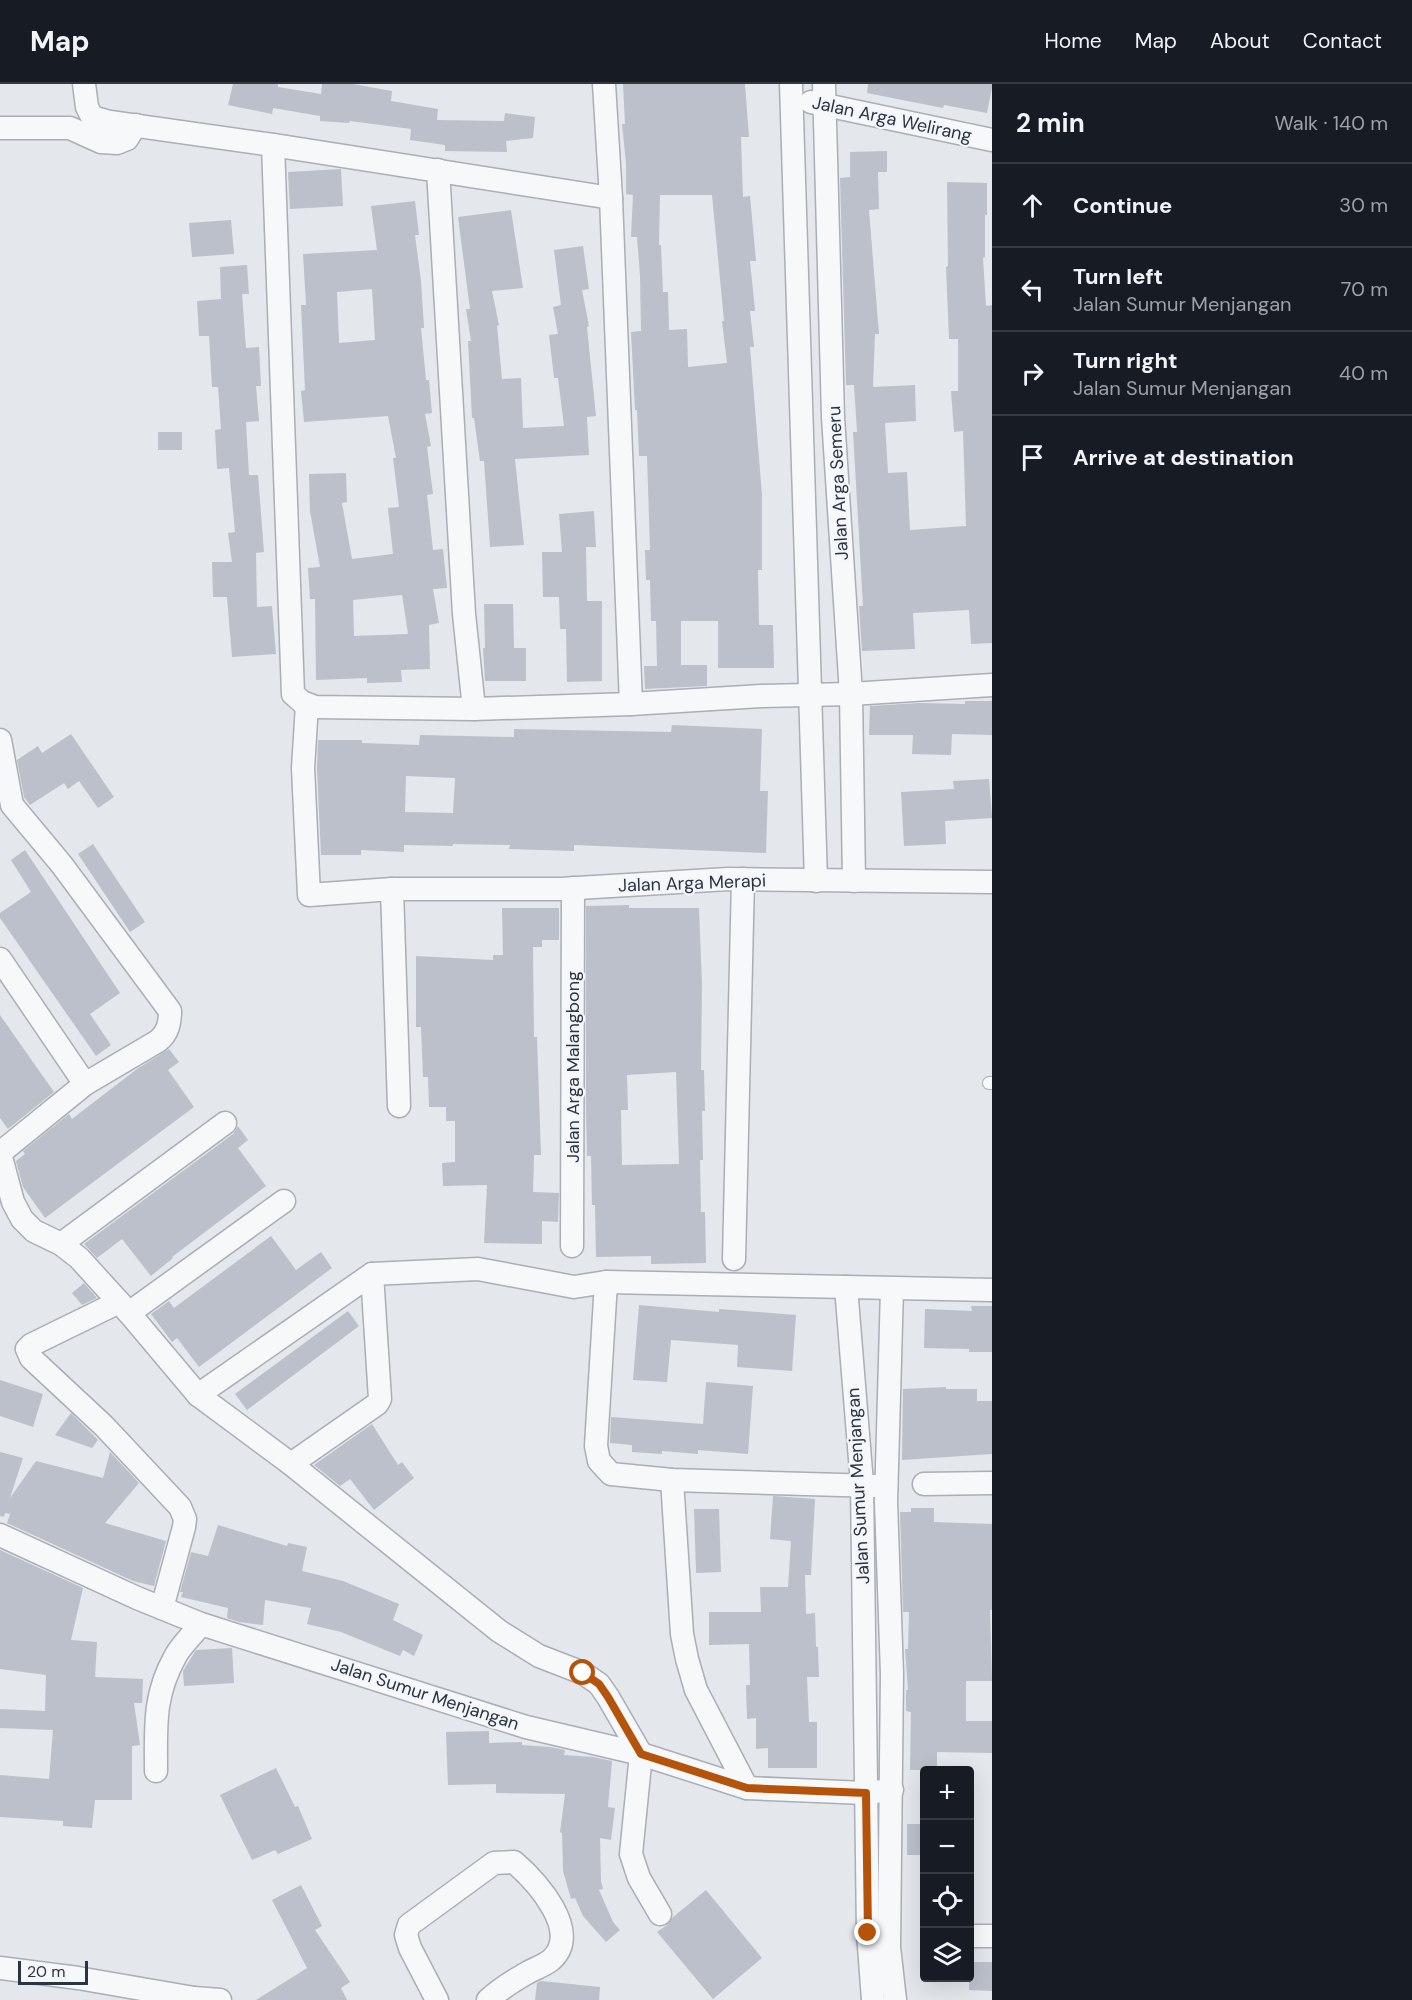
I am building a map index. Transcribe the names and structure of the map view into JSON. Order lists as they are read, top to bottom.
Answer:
{
  "streets": {
    "street": [
      "Jalan Arga Welirang",
      "Jalan Arga Semeru",
      "Jalan Arga Merapi",
      "Jalan Arga Malangbong",
      "Jalan Sumur Menjangan"
    ]
  },
  "crossings": [
    ["Jalan Arga Welirang", "Jalan Arga Semeru"],
    ["Jalan Arga Semeru", "Jalan Arga Merapi"],
    ["Jalan Arga Merapi", "Jalan Arga Malangbong"]
  ],
  "scale_bar": "20 m",
  "page": {
    "header": "Map",
    "nav": [
      "Home",
      "Map",
      "About",
      "Contact"
    ],
    "heading": ["2 min", "Walk · 140 m"],
    "list": [
      ["Continue", "30 m"],
      ["Turn left", "Jalan Sumur Menjangan", "70 m"],
      ["Turn right", "Jalan Sumur Menjangan", "40 m"],
      "Arrive at destination"
    ],
    "map_buttons": ["+", "−"],
    "scale": "20 m"
  }
}
